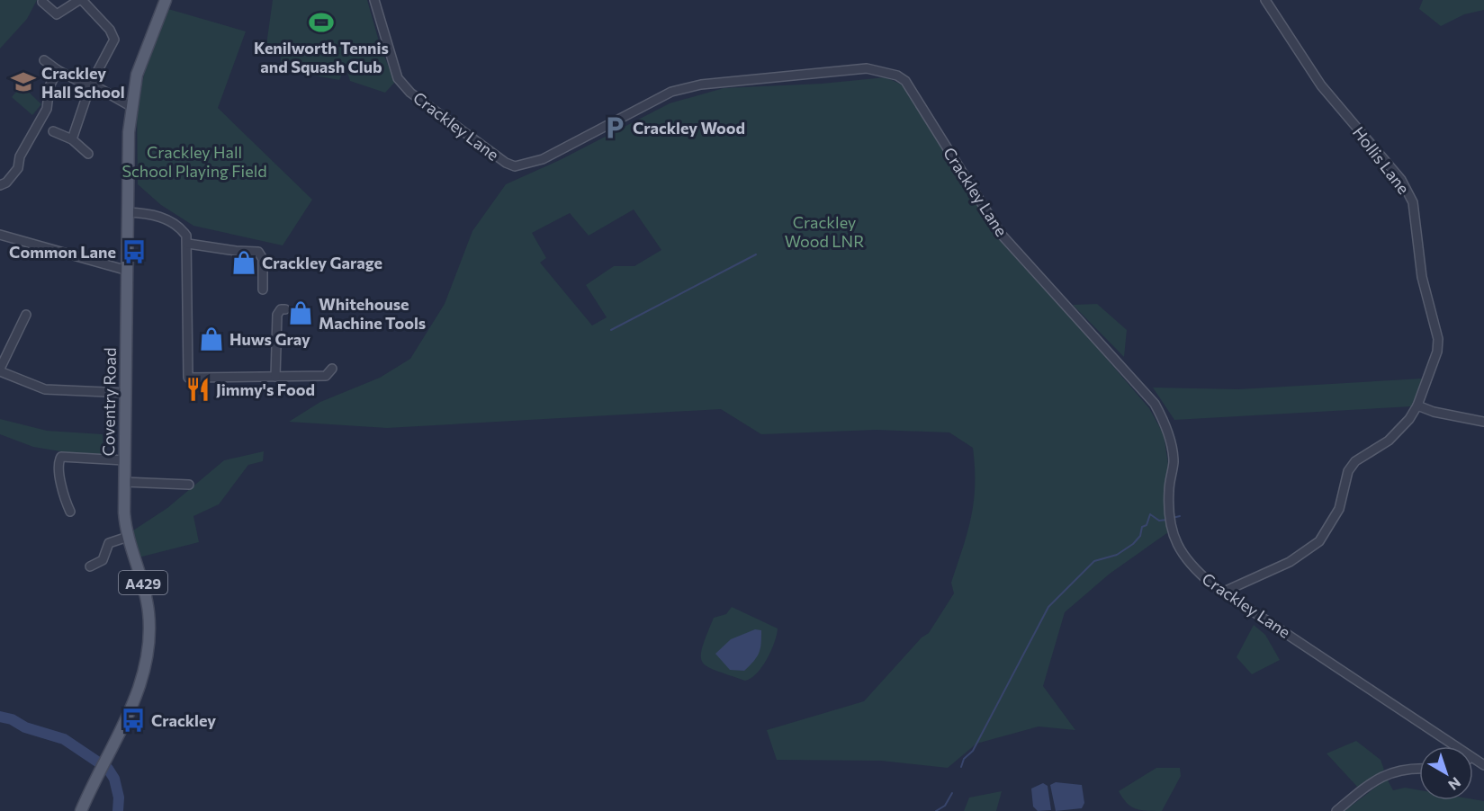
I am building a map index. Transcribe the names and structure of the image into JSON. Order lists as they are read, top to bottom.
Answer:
{
  "streets": {
    "main road": ["Coventry Road", "A429"],
    "street": ["Crackley Lane", "Hollis Lane"]
  },
  "crossings": [
    ["Crackley Lane", "Hollis Lane"]
  ],
  "parks": ["Crackley Hall School Playing Field", "Crackley Wood LNR"],
  "places": {
    "sports": ["Kenilworth Tennis and Squash Club"],
    "school or university": ["Crackley Hall School"],
    "parking": ["Crackley Wood"],
    "bus stop": ["Common Lane", "Crackley"],
    "shop": ["Crackley Garage", "Whitehouse Machine Tools", "Huws Gray"],
    "restaurant": ["Jimmy's Food"]
  },
  "north": "bottom right"
}
